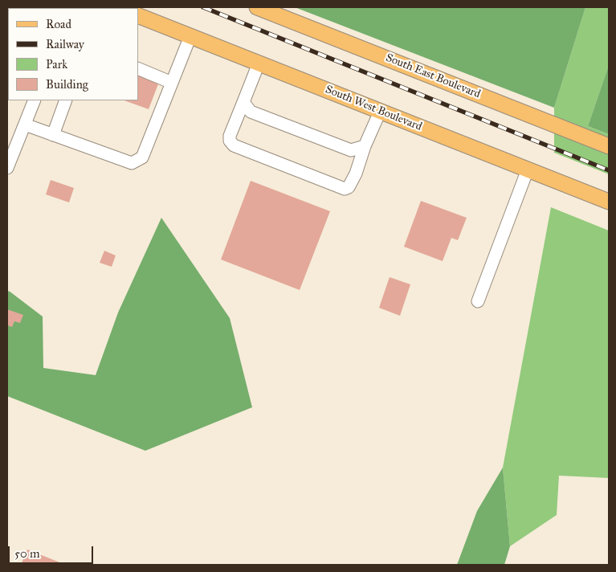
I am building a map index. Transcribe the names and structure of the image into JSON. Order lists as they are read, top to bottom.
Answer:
{
  "streets": {
    "main road": ["South East Boulevard", "South West Boulevard"]
  },
  "legend": [
    "Road",
    "Railway",
    "Park",
    "Building"
  ],
  "scale_bar": "50 m"
}
